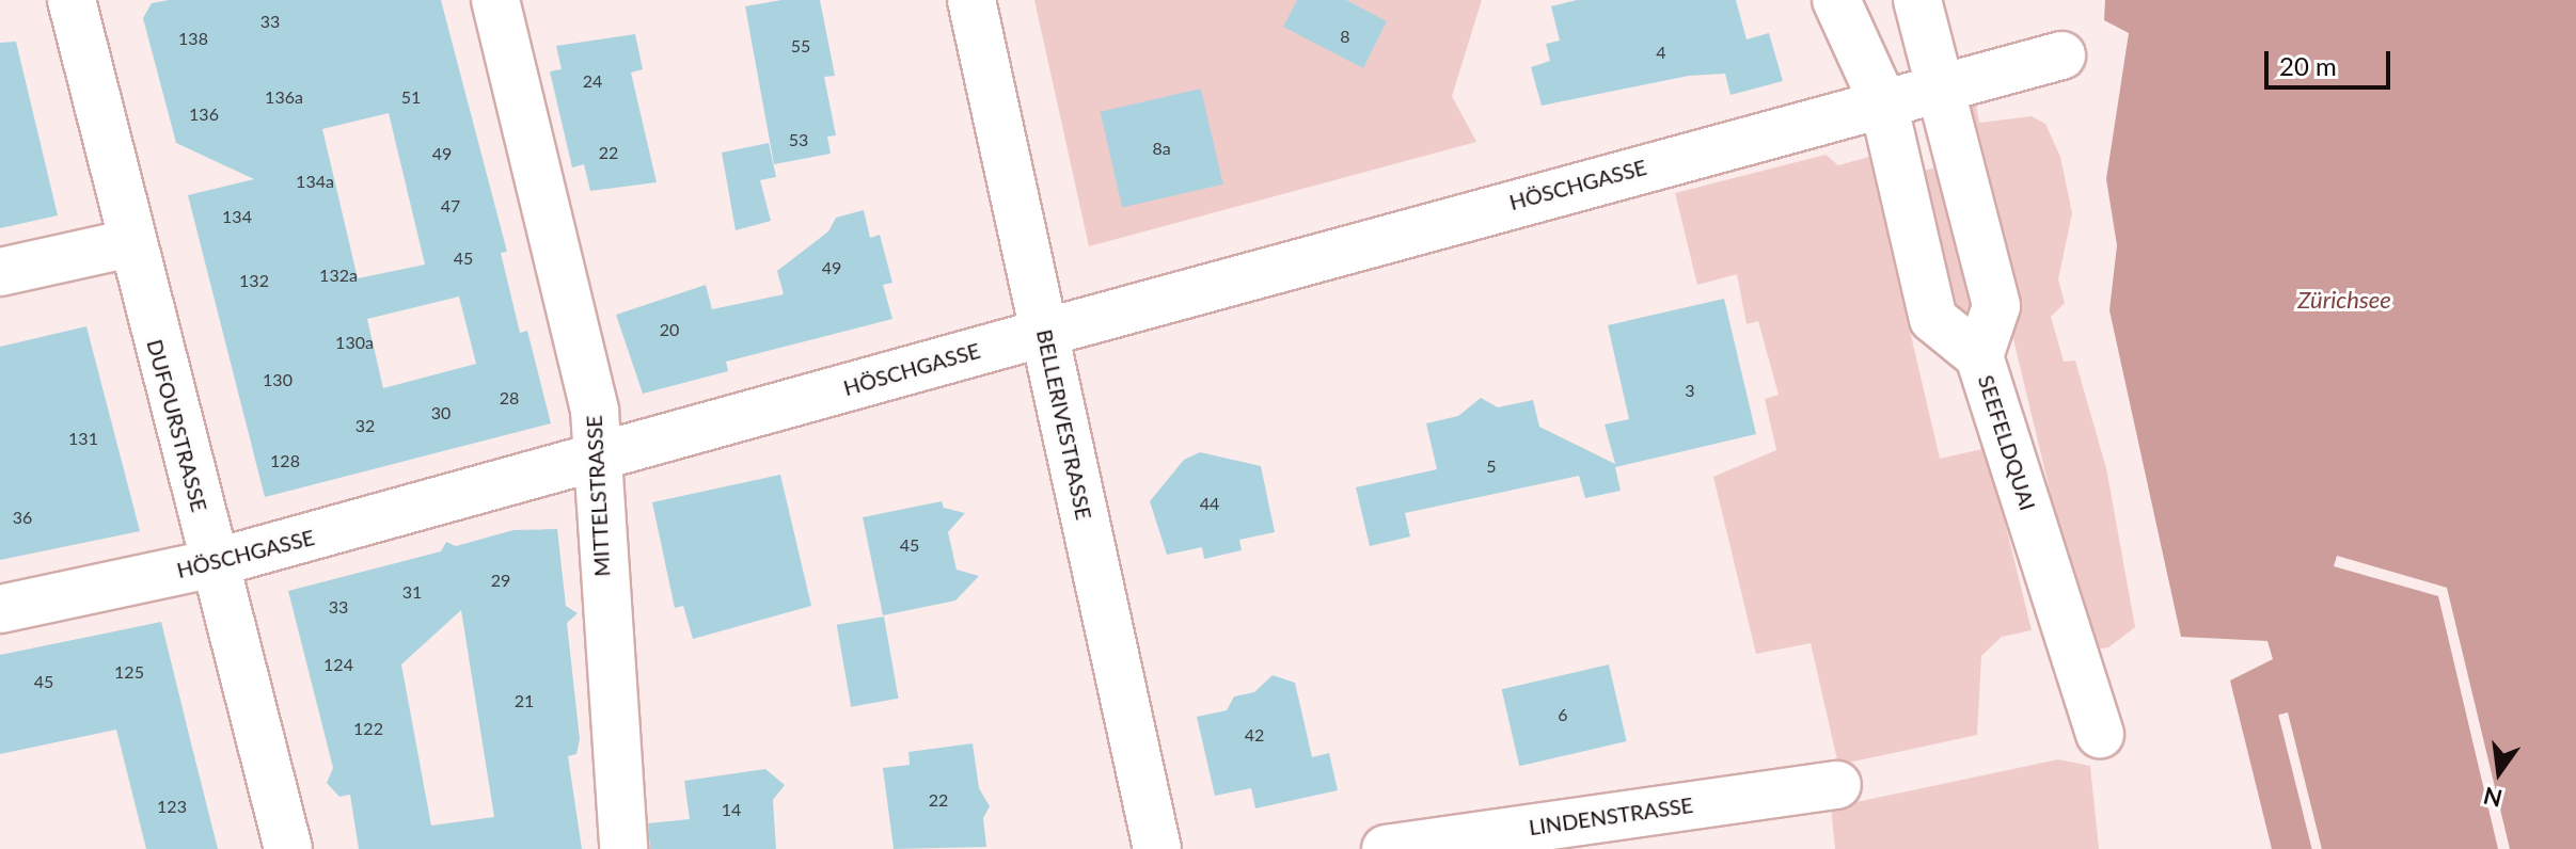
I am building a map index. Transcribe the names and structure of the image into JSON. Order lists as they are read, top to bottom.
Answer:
{
  "streets": {
    "street": [
      "HÖSCHGASSE",
      "BELLERIVESTRASSE",
      "DUFOURSTRASSE",
      "SEEFELDQUAI",
      "MITTELSTRASSE",
      "LINDENSTRASSE"
    ]
  },
  "crossings": [
    ["HÖSCHGASSE", "BELLERIVESTRASSE"],
    ["HÖSCHGASSE", "DUFOURSTRASSE"],
    ["HÖSCHGASSE", "SEEFELDQUAI"],
    ["HÖSCHGASSE", "MITTELSTRASSE"]
  ],
  "water": ["Zürichsee"],
  "house_numbers": [
    "33",
    "8",
    "138",
    "55",
    "4",
    "24",
    "136a",
    "51",
    "136",
    "53",
    "8a",
    "22",
    "49",
    "134a",
    "47",
    "134",
    "45",
    "49",
    "132a",
    "132",
    "20",
    "130a",
    "130",
    "3",
    "28",
    "30",
    "32",
    "131",
    "128",
    "5",
    "44",
    "36",
    "45",
    "29",
    "31",
    "33",
    "124",
    "125",
    "45",
    "21",
    "6",
    "122",
    "42",
    "22",
    "123",
    "14"
  ],
  "scale_bar": "20 m",
  "north": "bottom"
}
